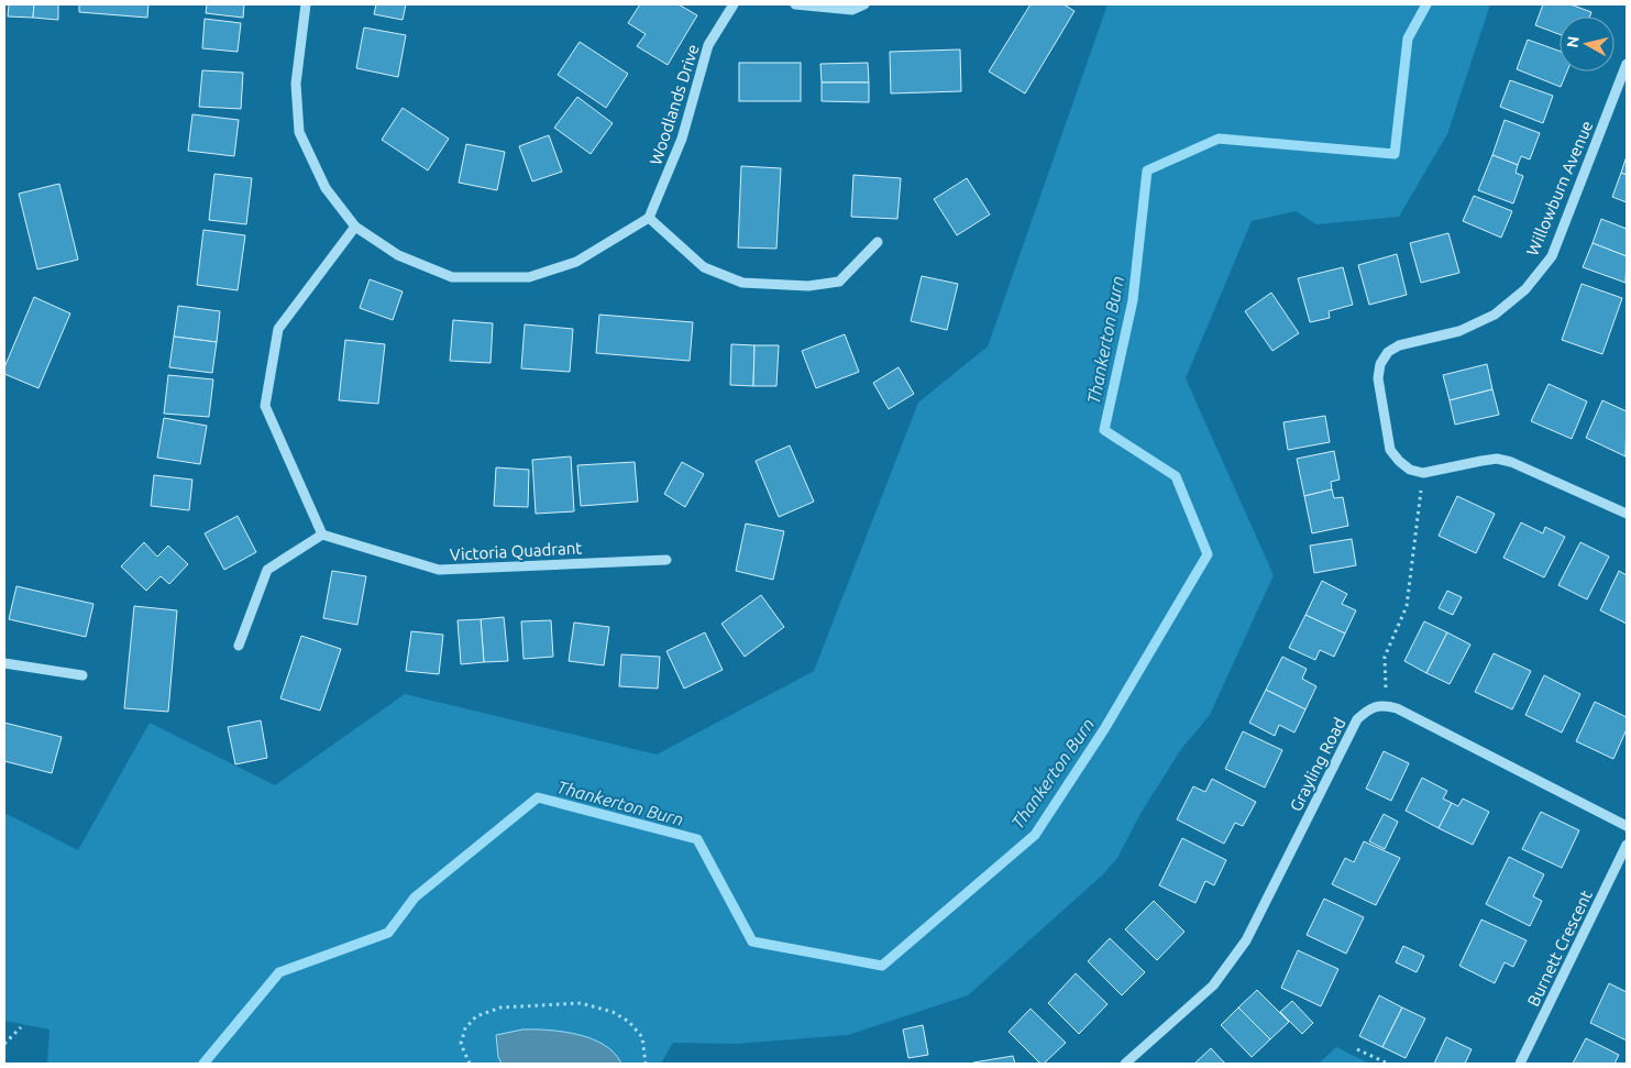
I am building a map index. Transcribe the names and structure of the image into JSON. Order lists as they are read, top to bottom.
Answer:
{
  "streets": {
    "street": [
      "Woodlands Drive",
      "Willowburn Avenue",
      "Victoria Quadrant",
      "Grayling Road",
      "Burnett Crescent"
    ]
  },
  "water": ["Thankerton Burn"],
  "north": "left"
}
